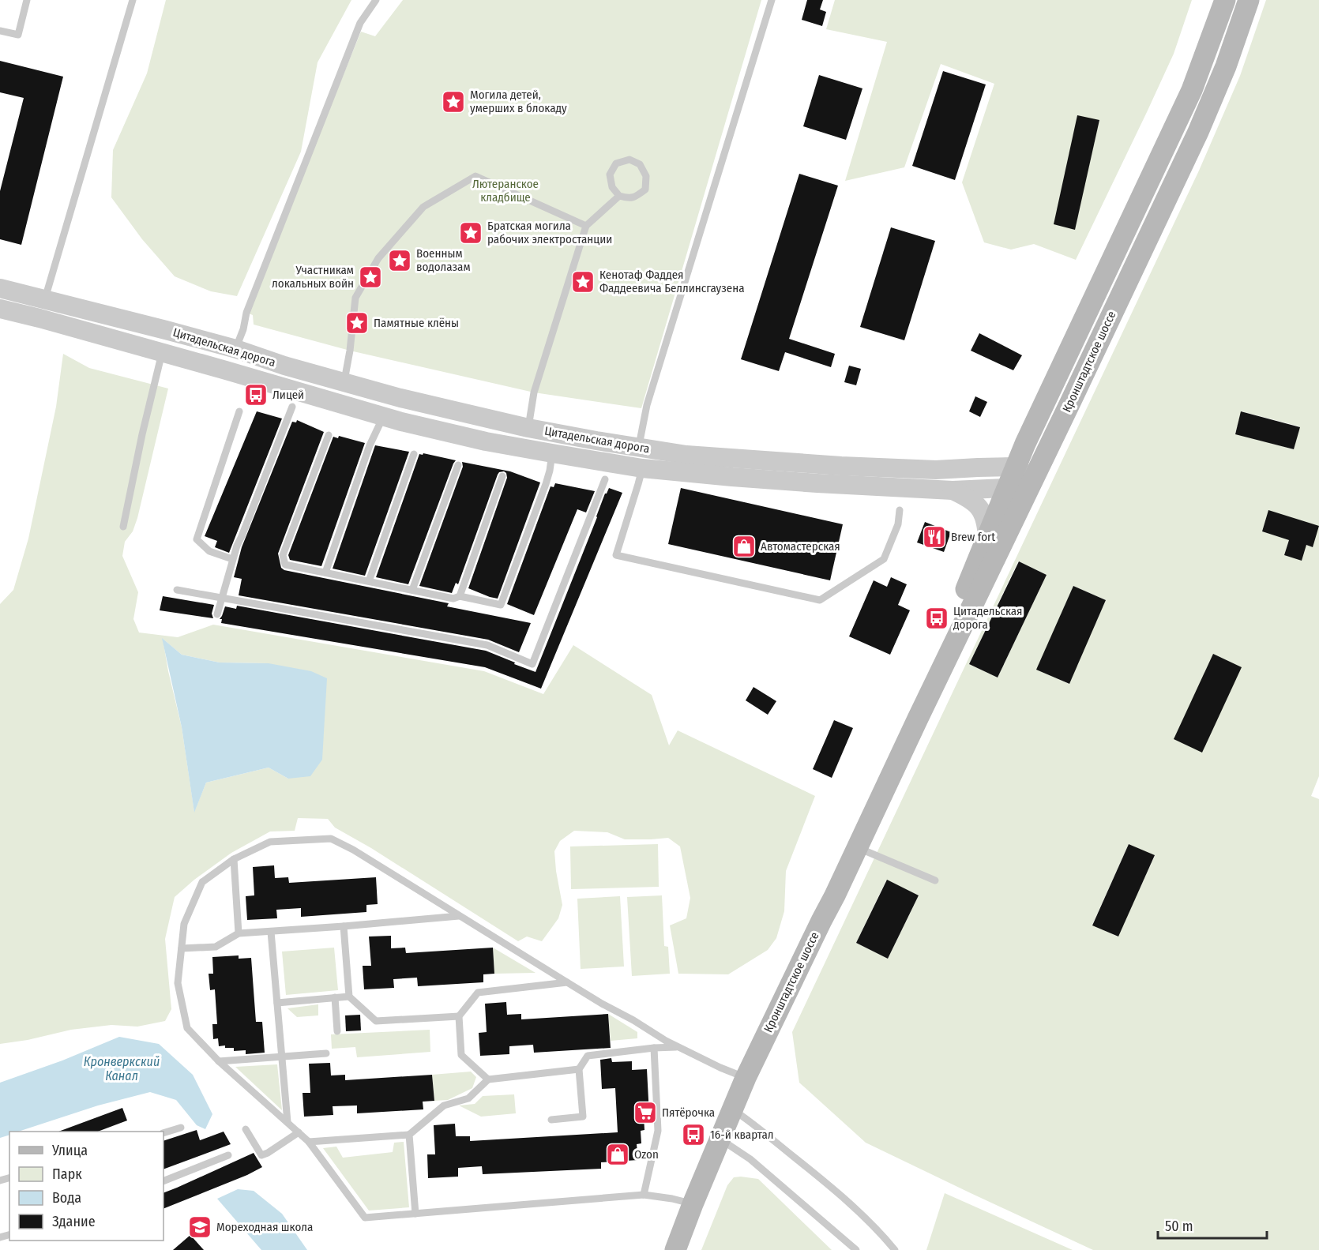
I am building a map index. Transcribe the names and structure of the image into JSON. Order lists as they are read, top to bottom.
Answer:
{
  "streets": {
    "main road": ["Кронштадтское шоссе"],
    "street": ["Цитадельская дорога"]
  },
  "crossings": [
    ["Цитадельская дорога", "Кронштадтское шоссе"]
  ],
  "water": ["Кронверкский Канал"],
  "parks": ["Лютеранское кладбище"],
  "places": {
    "place": [
      "Могила детей, умерших в блокаду",
      "Братская могила рабочих электростанции",
      "Военным водолазам",
      "Участникам локальных войн",
      "Кенотаф Фаддея Фаддеевича Беллинсгаузена",
      "Памятные клёны"
    ],
    "bus stop": ["Лицей", "Цитадельская дорога", "16-й квартал"],
    "restaurant": ["Brew fort"],
    "shop": ["Автомастерская", "Ozon"],
    "supermarket": ["Пятёрочка"],
    "school or university": ["Мореходная школа"]
  },
  "legend": [
    "Улица",
    "Парк",
    "Вода",
    "Здание"
  ],
  "scale_bar": "50 m"
}
